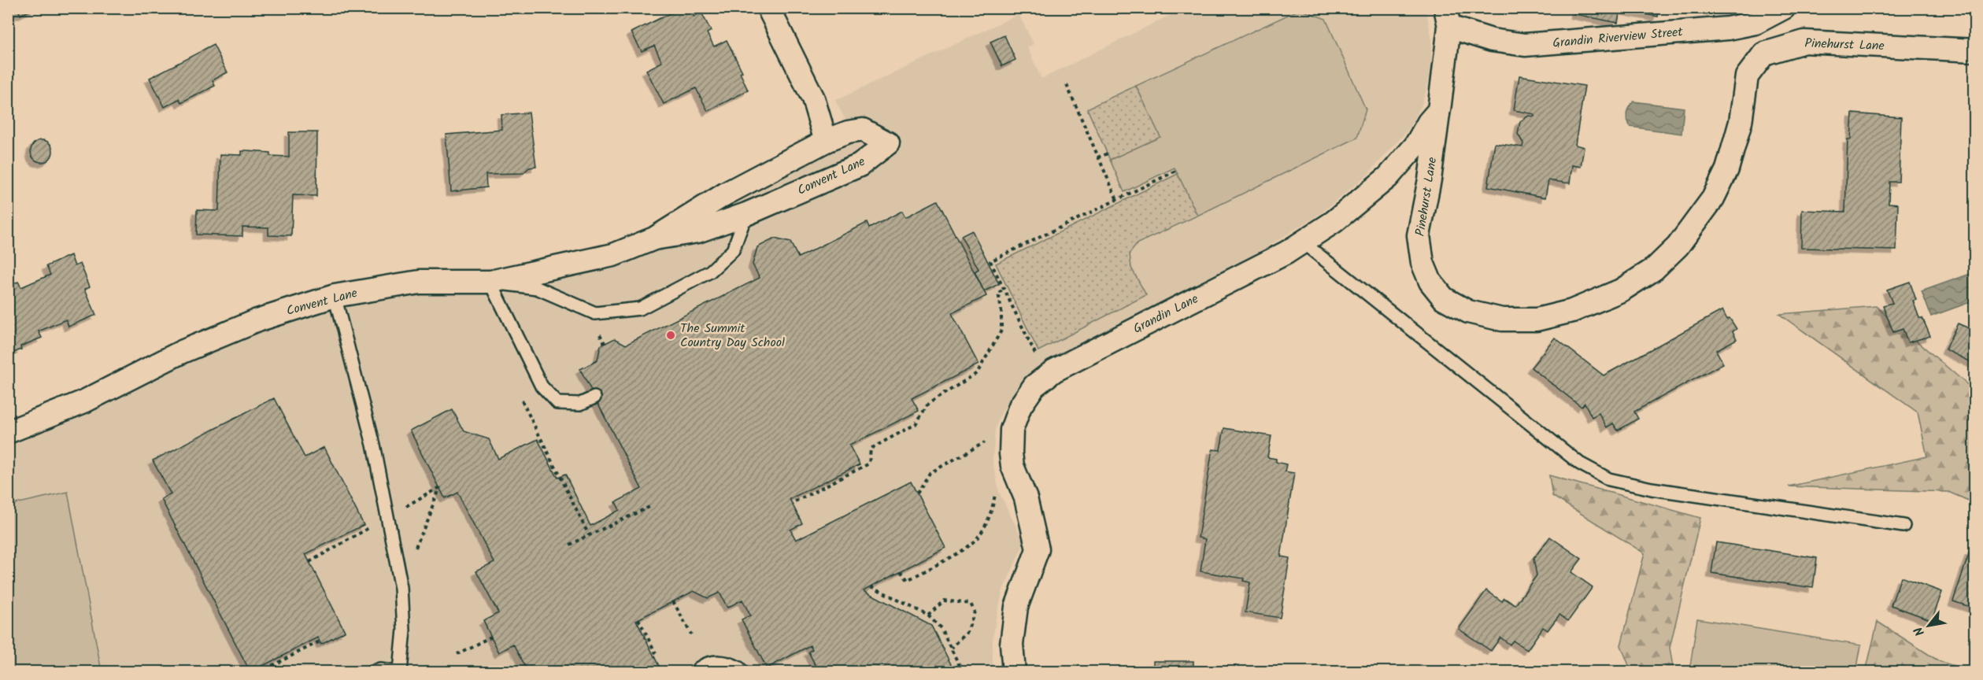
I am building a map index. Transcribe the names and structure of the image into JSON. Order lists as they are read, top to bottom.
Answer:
{
  "streets": {
    "street": [
      "Grandin Riverview Street",
      "Pinehurst Lane",
      "Convent Lane",
      "Grandin Lane"
    ]
  },
  "crossings": [
    ["Pinehurst Lane", "Grandin Lane"]
  ],
  "places": ["The Summit Country Day School"],
  "north": "bottom left"
}
